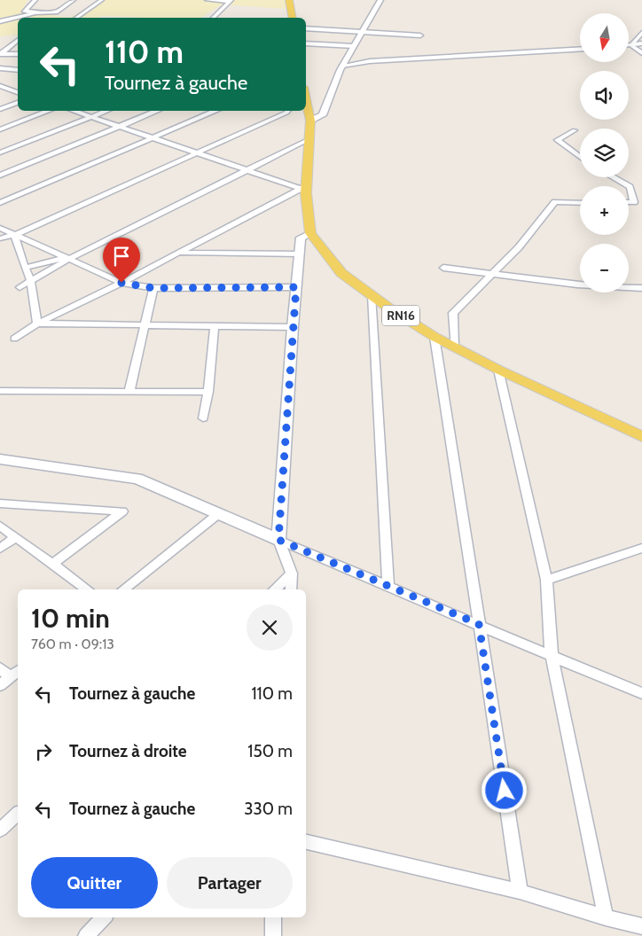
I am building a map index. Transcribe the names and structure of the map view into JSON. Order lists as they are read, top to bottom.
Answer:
{
  "streets": {
    "main road": ["RN16"]
  },
  "north": "bottom",
  "page": {
    "map_buttons": ["+", "−"],
    "turn": ["110 m", "Tournez à gauche"],
    "heading": ["10 min", "760 m · 09:13"],
    "list": [
      {
        "name": "Tournez à gauche",
        "value": "110 m"
      },
      {
        "name": "Tournez à droite",
        "value": "150 m"
      },
      {
        "name": "Tournez à gauche",
        "value": "330 m"
      }
    ],
    "buttons": ["Quitter", "Partager"]
  }
}
